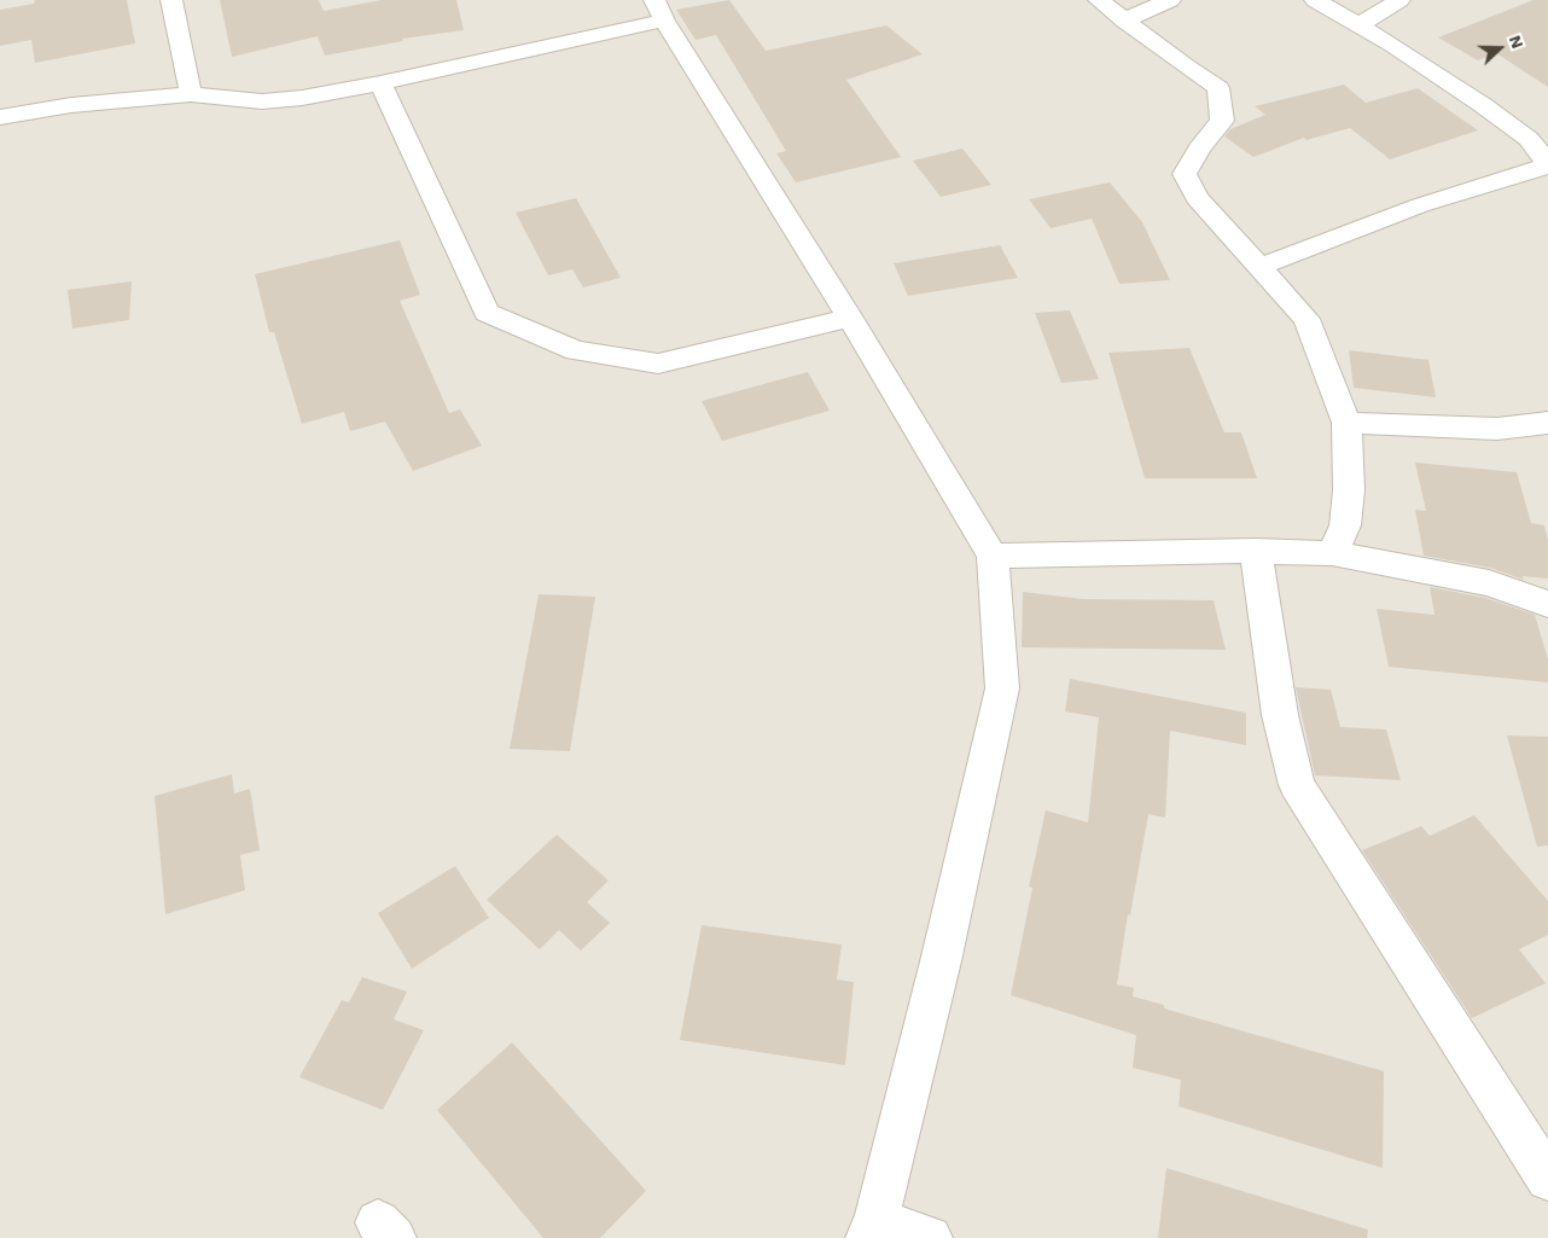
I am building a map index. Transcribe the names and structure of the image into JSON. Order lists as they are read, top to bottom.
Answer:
{
  "north": "right"
}
